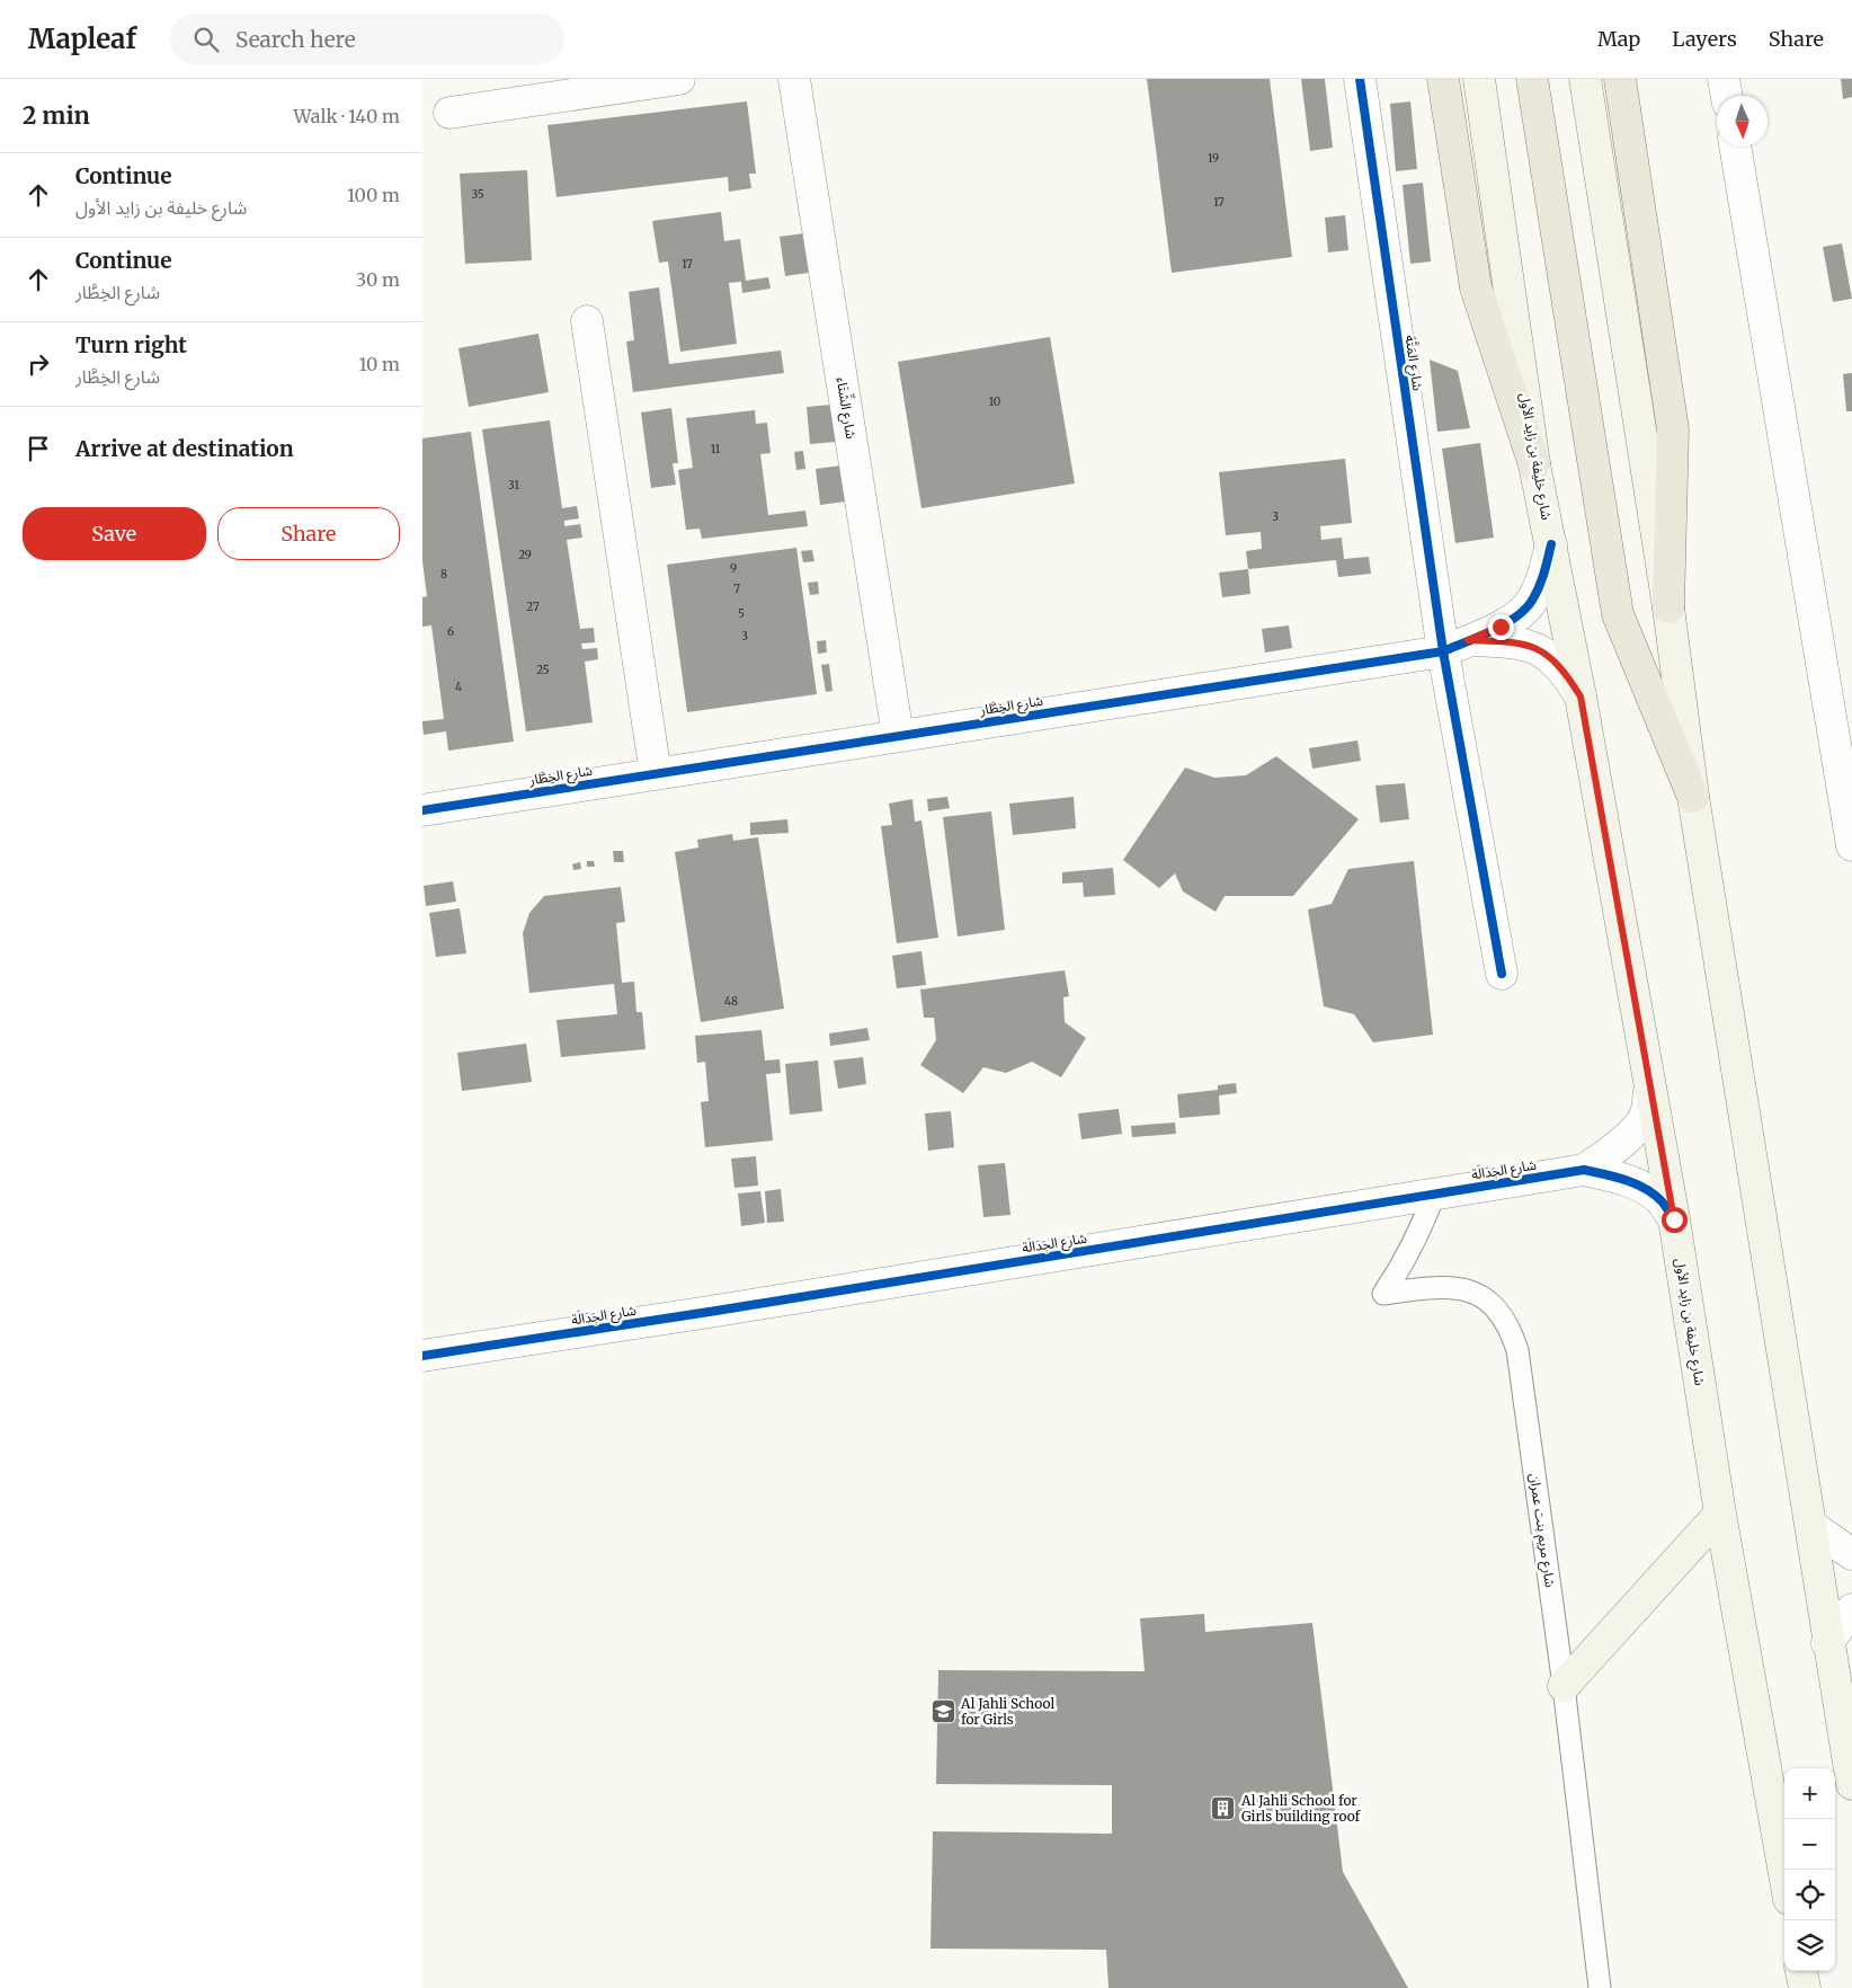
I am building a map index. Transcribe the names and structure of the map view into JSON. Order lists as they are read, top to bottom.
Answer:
{
  "streets": {
    "main road": ["شارع خليفة بن زايد الأول"],
    "street": [
      "شارع المَتَّة",
      "شارع الشِّتَاء",
      "شارع الخِطَّار",
      "شارع الجَدَالَة"
    ],
    "lane": ["شارع مريم بنت عمران"]
  },
  "crossings": [
    ["شارع المَتَّة", "شارع الخِطَّار"],
    ["شارع الشِّتَاء", "شارع الخِطَّار"],
    ["شارع خليفة بن زايد الأول", "شارع الخِطَّار"],
    ["شارع خليفة بن زايد الأول", "شارع الجَدَالَة"],
    ["شارع الجَدَالَة", "شارع مريم بنت عمران"]
  ],
  "places": {
    "school or university": ["Al Jahli School for Girls"],
    "building": ["Al Jahli School for Girls building roof"]
  },
  "house_numbers": [
    "19",
    "35",
    "17",
    "17",
    "10",
    "11",
    "31",
    "3",
    "29",
    "9",
    "8",
    "7",
    "27",
    "5",
    "6",
    "3",
    "25",
    "4",
    "48"
  ],
  "north": "bottom",
  "page": {
    "header": "Mapleaf",
    "search": "Search here",
    "nav": ["Map", "Layers", "Share"],
    "heading": ["2 min", "Walk · 140 m"],
    "list": [
      ["Continue", "شارع خليفة بن زايد الأول", "100 m"],
      ["Continue", "شارع الخِطَّار", "30 m"],
      ["Turn right", "شارع الخِطَّار", "10 m"],
      "Arrive at destination"
    ],
    "buttons": ["Save", "Share"],
    "map_buttons": ["+", "−"]
  }
}
